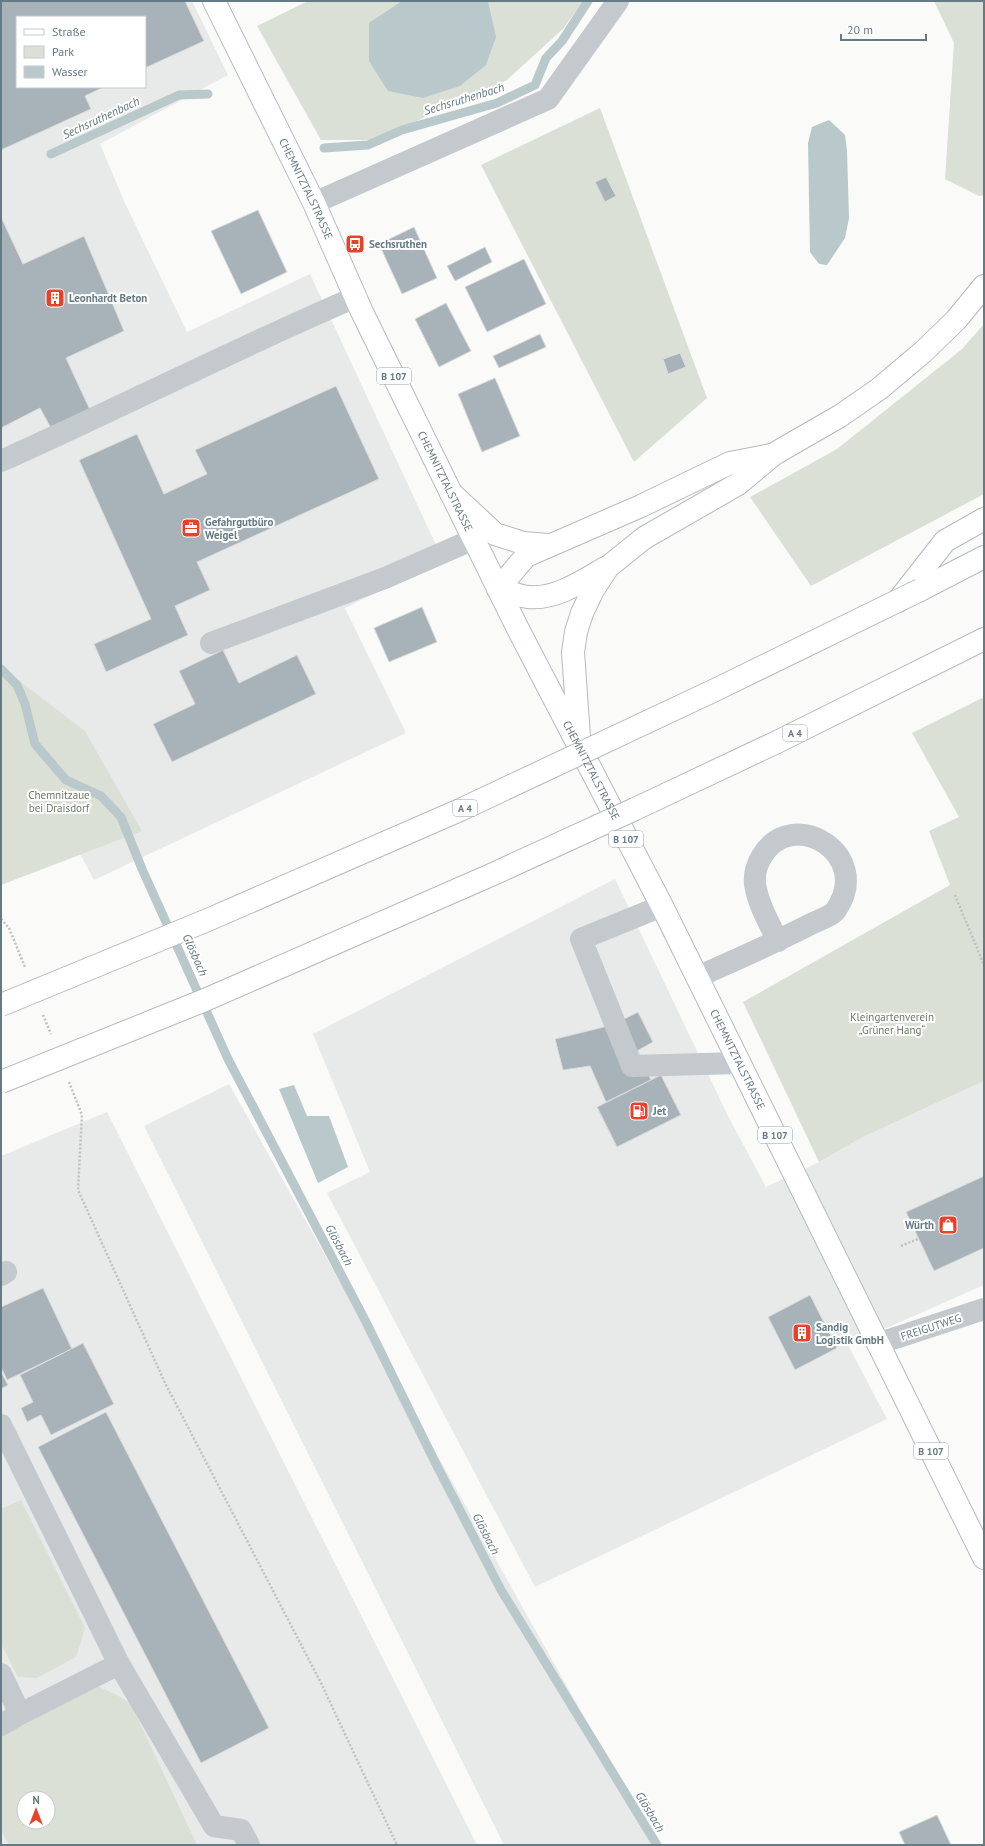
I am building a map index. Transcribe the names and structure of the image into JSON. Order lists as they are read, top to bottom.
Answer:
{
  "streets": {
    "main road": ["CHEMNITZTALSTRASSE", "B 107", "A 4"],
    "street": ["FREIGUTWEG"]
  },
  "crossings": [
    ["CHEMNITZTALSTRASSE", "FREIGUTWEG"]
  ],
  "water": ["Sechsruthenbach", "Glösbach"],
  "parks": ["Chemnitzaue bei Draisdorf", "Kleingartenverein „Grüner Hang“"],
  "places": {
    "bus stop": ["Sechsruthen"],
    "building": ["Leonhardt Beton", "Sandig Logistik GmbH"],
    "office": ["Gefahrgutbüro Weigel"],
    "fuel station": ["Jet"],
    "shop": ["Würth"]
  },
  "legend": ["Straße", "Park", "Wasser"],
  "scale_bar": "20 m",
  "north": "top"
}
